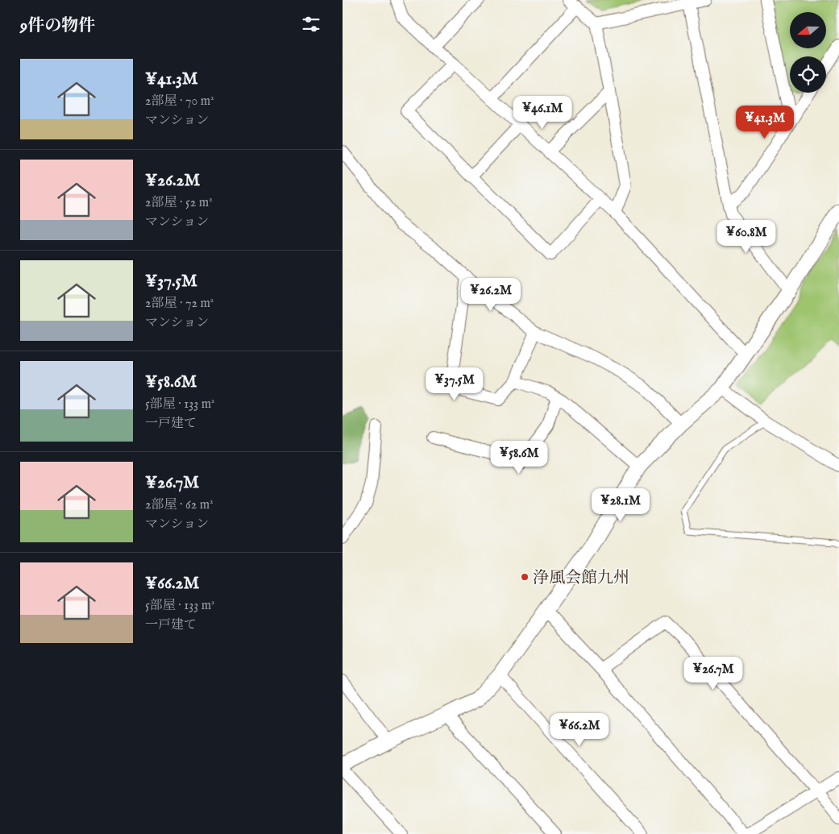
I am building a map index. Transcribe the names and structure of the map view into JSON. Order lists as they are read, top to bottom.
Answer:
{
  "places": ["浄風会館九州"],
  "north": "left",
  "page": {
    "heading": "9件の物件",
    "list": [
      {
        "name": "¥41.3M",
        "note": "2部屋 · 70 m² · マンション"
      },
      {
        "name": "¥26.2M",
        "note": "2部屋 · 52 m² · マンション"
      },
      {
        "name": "¥37.5M",
        "note": "2部屋 · 72 m² · マンション"
      },
      {
        "name": "¥58.6M",
        "note": "5部屋 · 133 m² · 一戸建て"
      },
      {
        "name": "¥26.7M",
        "note": "2部屋 · 62 m² · マンション"
      },
      {
        "name": "¥66.2M",
        "note": "5部屋 · 133 m² · 一戸建て"
      }
    ],
    "price": [
      "¥46.1M",
      "¥41.3M",
      "¥60.8M",
      "¥26.2M",
      "¥37.5M",
      "¥58.6M",
      "¥28.1M",
      "¥26.7M",
      "¥66.2M"
    ]
  }
}
